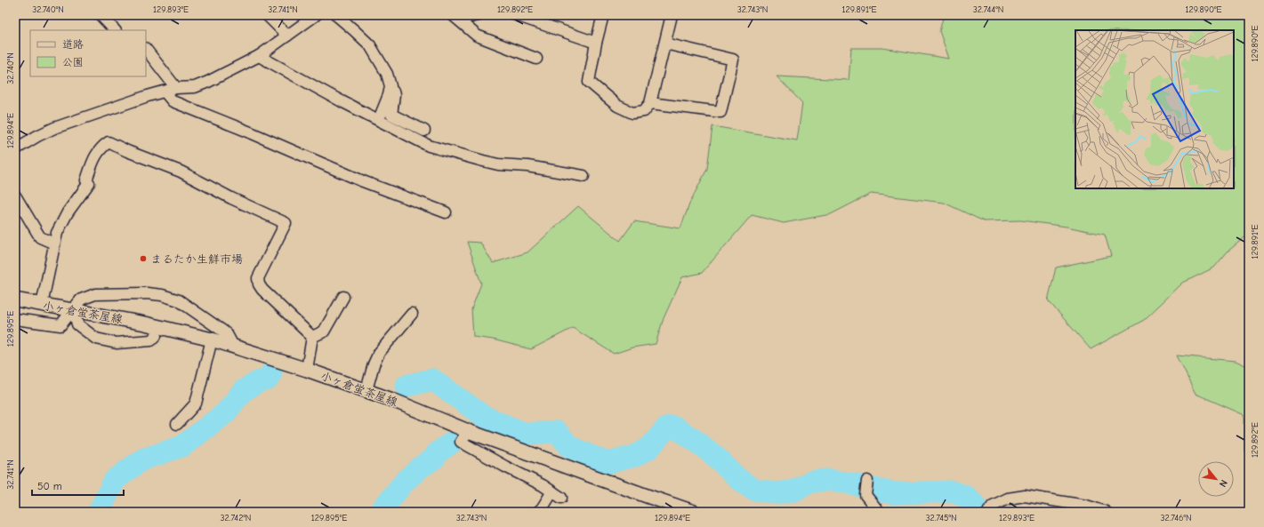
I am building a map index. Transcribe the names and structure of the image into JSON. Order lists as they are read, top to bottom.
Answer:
{
  "streets": {
    "street": ["小ヶ倉蛍茶屋線"]
  },
  "places": ["まるたか生鮮市場"],
  "legend": ["道路", "公園"],
  "scale_bar": "50 m",
  "north": "bottom right",
  "coordinates": [
    "32.740°N",
    "129.893°E",
    "32.741°N",
    "129.892°E",
    "32.743°N",
    "129.891°E",
    "32.744°N",
    "129.890°E",
    "129.894°E",
    "129.895°E",
    "32.742°N",
    "32.745°N",
    "32.746°N"
  ]
}
